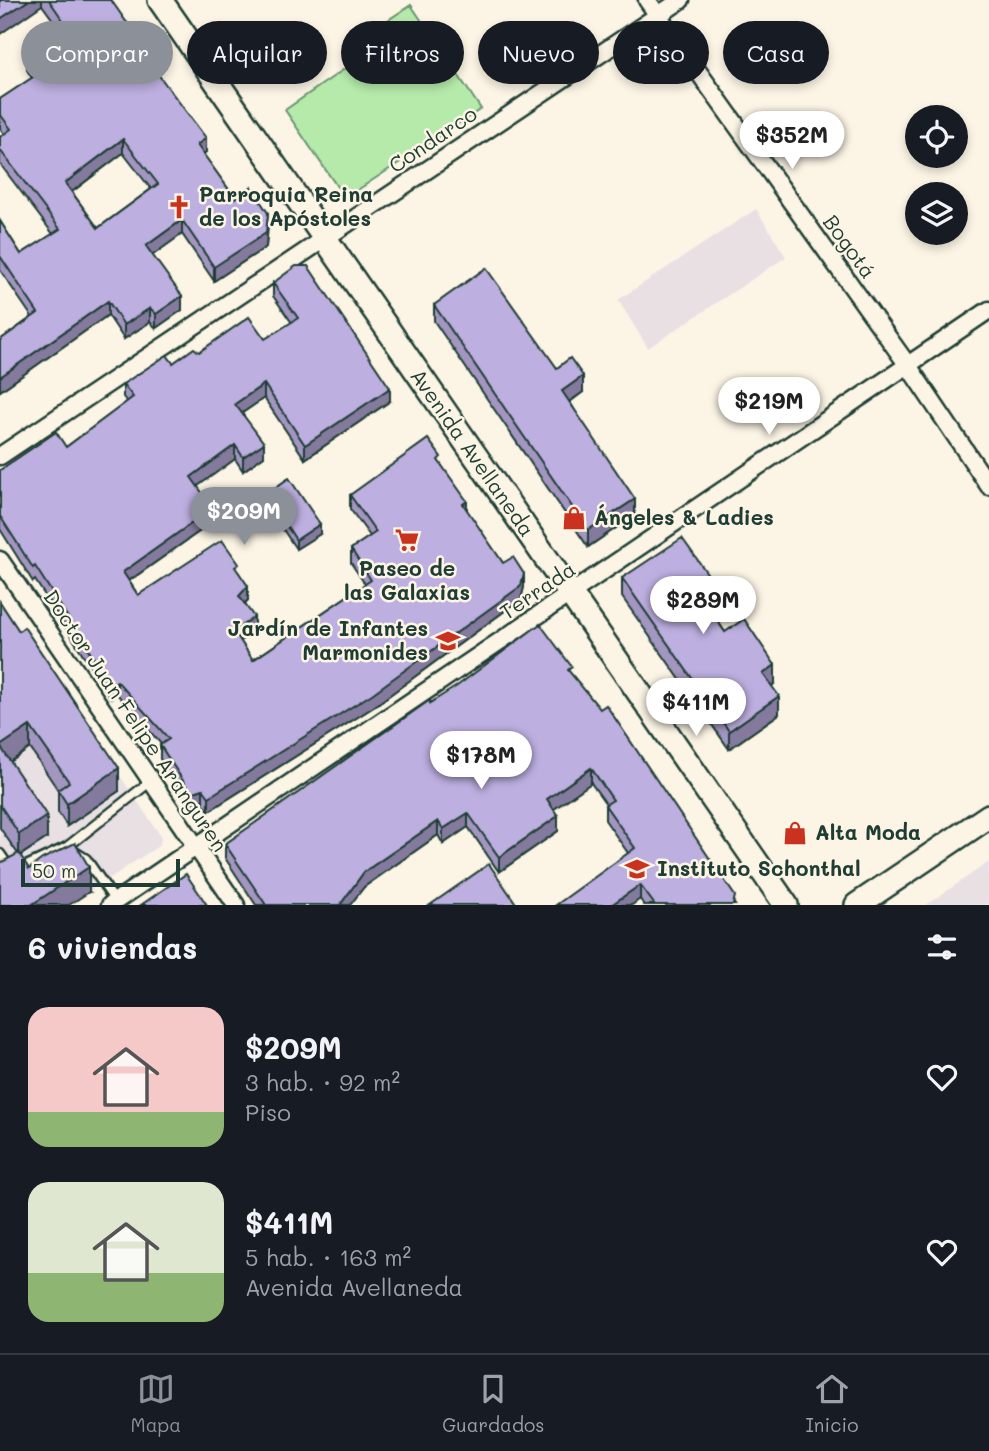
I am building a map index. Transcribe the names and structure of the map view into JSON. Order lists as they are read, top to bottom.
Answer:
{
  "streets": {
    "main road": ["Avenida Avellaneda"],
    "street": [
      "Condarco",
      "Bogotá",
      "Terrada",
      "Doctor Juan Felipe Aranguren"
    ]
  },
  "crossings": [
    ["Condarco", "Bogotá"],
    ["Condarco", "Avenida Avellaneda"],
    ["Bogotá", "Terrada"],
    ["Avenida Avellaneda", "Terrada"],
    ["Terrada", "Doctor Juan Felipe Aranguren"]
  ],
  "places": {
    "church": ["Parroquia Reina de los Apóstoles"],
    "shop": ["Ángeles & Ladies", "Alta Moda"],
    "supermarket": ["Paseo de las Galaxias"],
    "school or university": ["Jardín de Infantes Marmonides", "Instituto Schonthal"]
  },
  "scale_bar": "50 m",
  "page": {
    "chip": [
      "Comprar",
      "Alquilar",
      "Filtros",
      "Nuevo",
      "Piso",
      "Casa"
    ],
    "price": [
      "$352M",
      "$219M",
      "$209M",
      "$289M",
      "$411M",
      "$178M"
    ],
    "scale": "50 m",
    "heading": "6 viviendas",
    "list": [
      {
        "name": "$209M",
        "note": "3 hab. · 92 m² · Piso"
      },
      {
        "name": "$411M",
        "note": "5 hab. · 163 m² · Avenida Avellaneda"
      }
    ],
    "tabs": ["Mapa", "Guardados", "Inicio"]
  }
}
